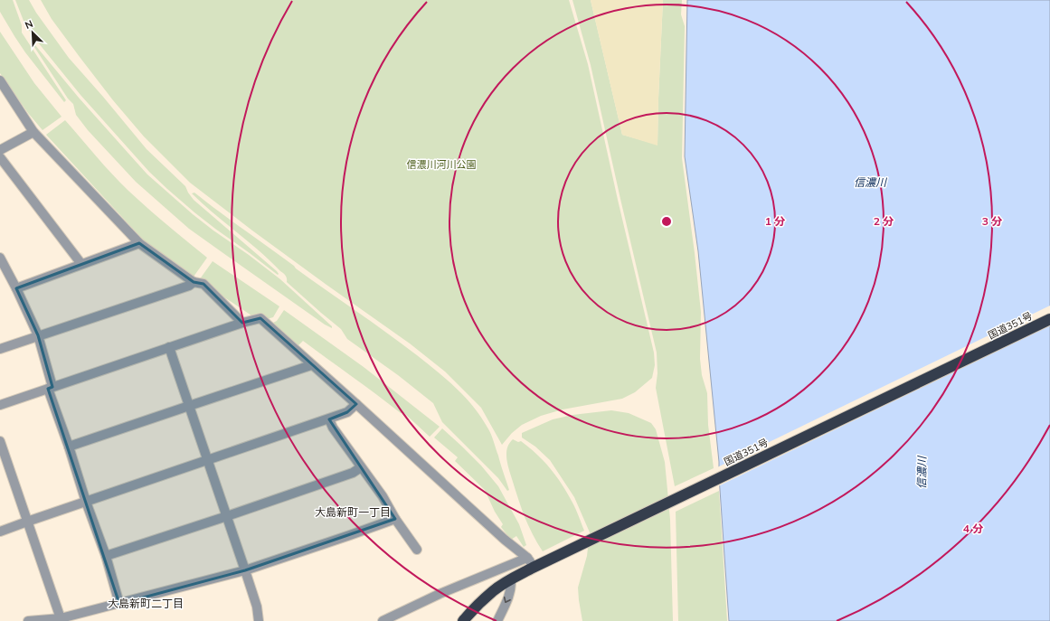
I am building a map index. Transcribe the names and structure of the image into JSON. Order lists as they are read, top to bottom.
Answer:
{
  "streets": {
    "highway": ["国道351号"]
  },
  "districts": ["大島新町一丁目", "大島新町二丁目"],
  "water": ["信濃川"],
  "parks": ["信濃川河川公園"],
  "north": "top left",
  "rings": [
    "1 分",
    "2 分",
    "3 分",
    "4 分"
  ]
}
